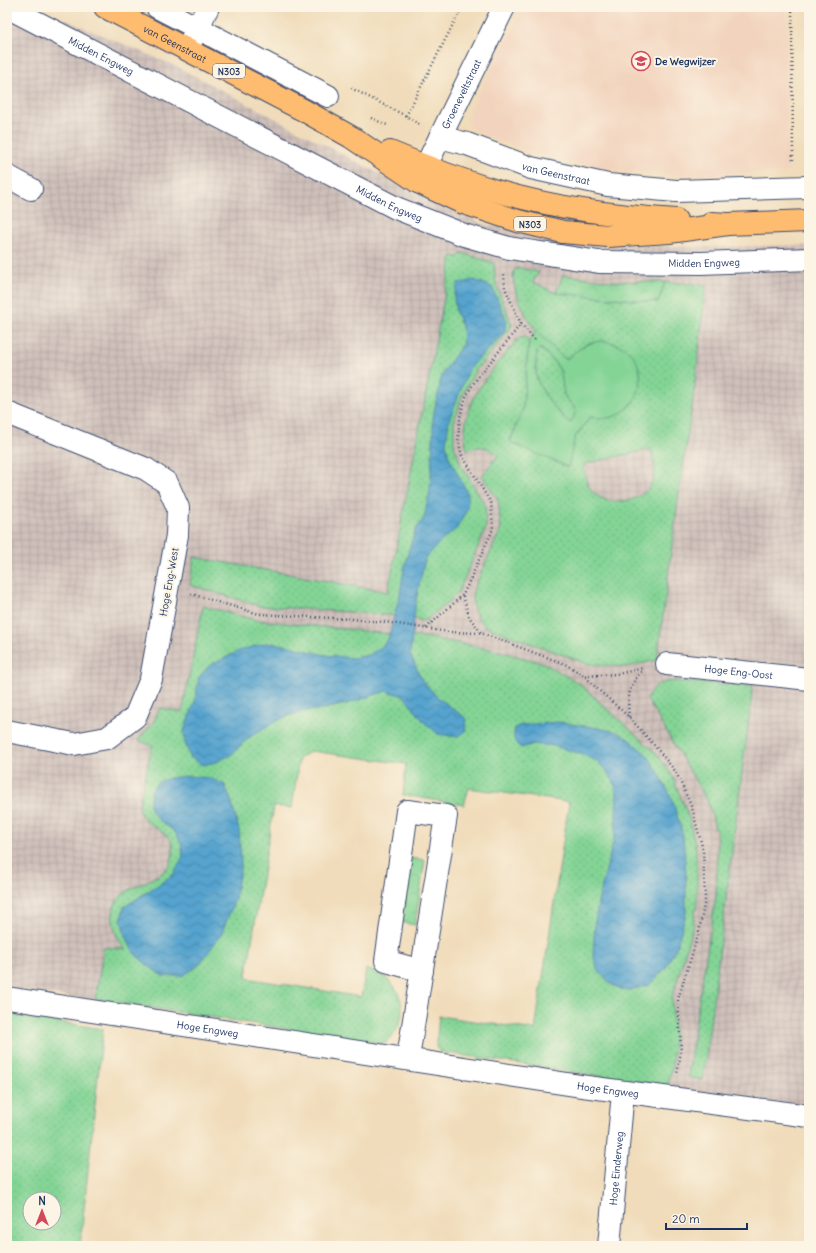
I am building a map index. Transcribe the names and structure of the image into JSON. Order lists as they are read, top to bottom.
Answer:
{
  "streets": {
    "main road": ["van Geenstraat", "N303"],
    "street": [
      "Midden Engweg",
      "Groeneveltstraat",
      "Hoge Eng-West",
      "Hoge Eng-Oost",
      "Hoge Engweg",
      "Hoge Einderweg"
    ]
  },
  "crossings": [
    ["van Geenstraat", "Groeneveltstraat"],
    ["Hoge Engweg", "Hoge Einderweg"]
  ],
  "places": {
    "school or university": ["De Wegwijzer"]
  },
  "scale_bar": "20 m",
  "north": "top"
}
